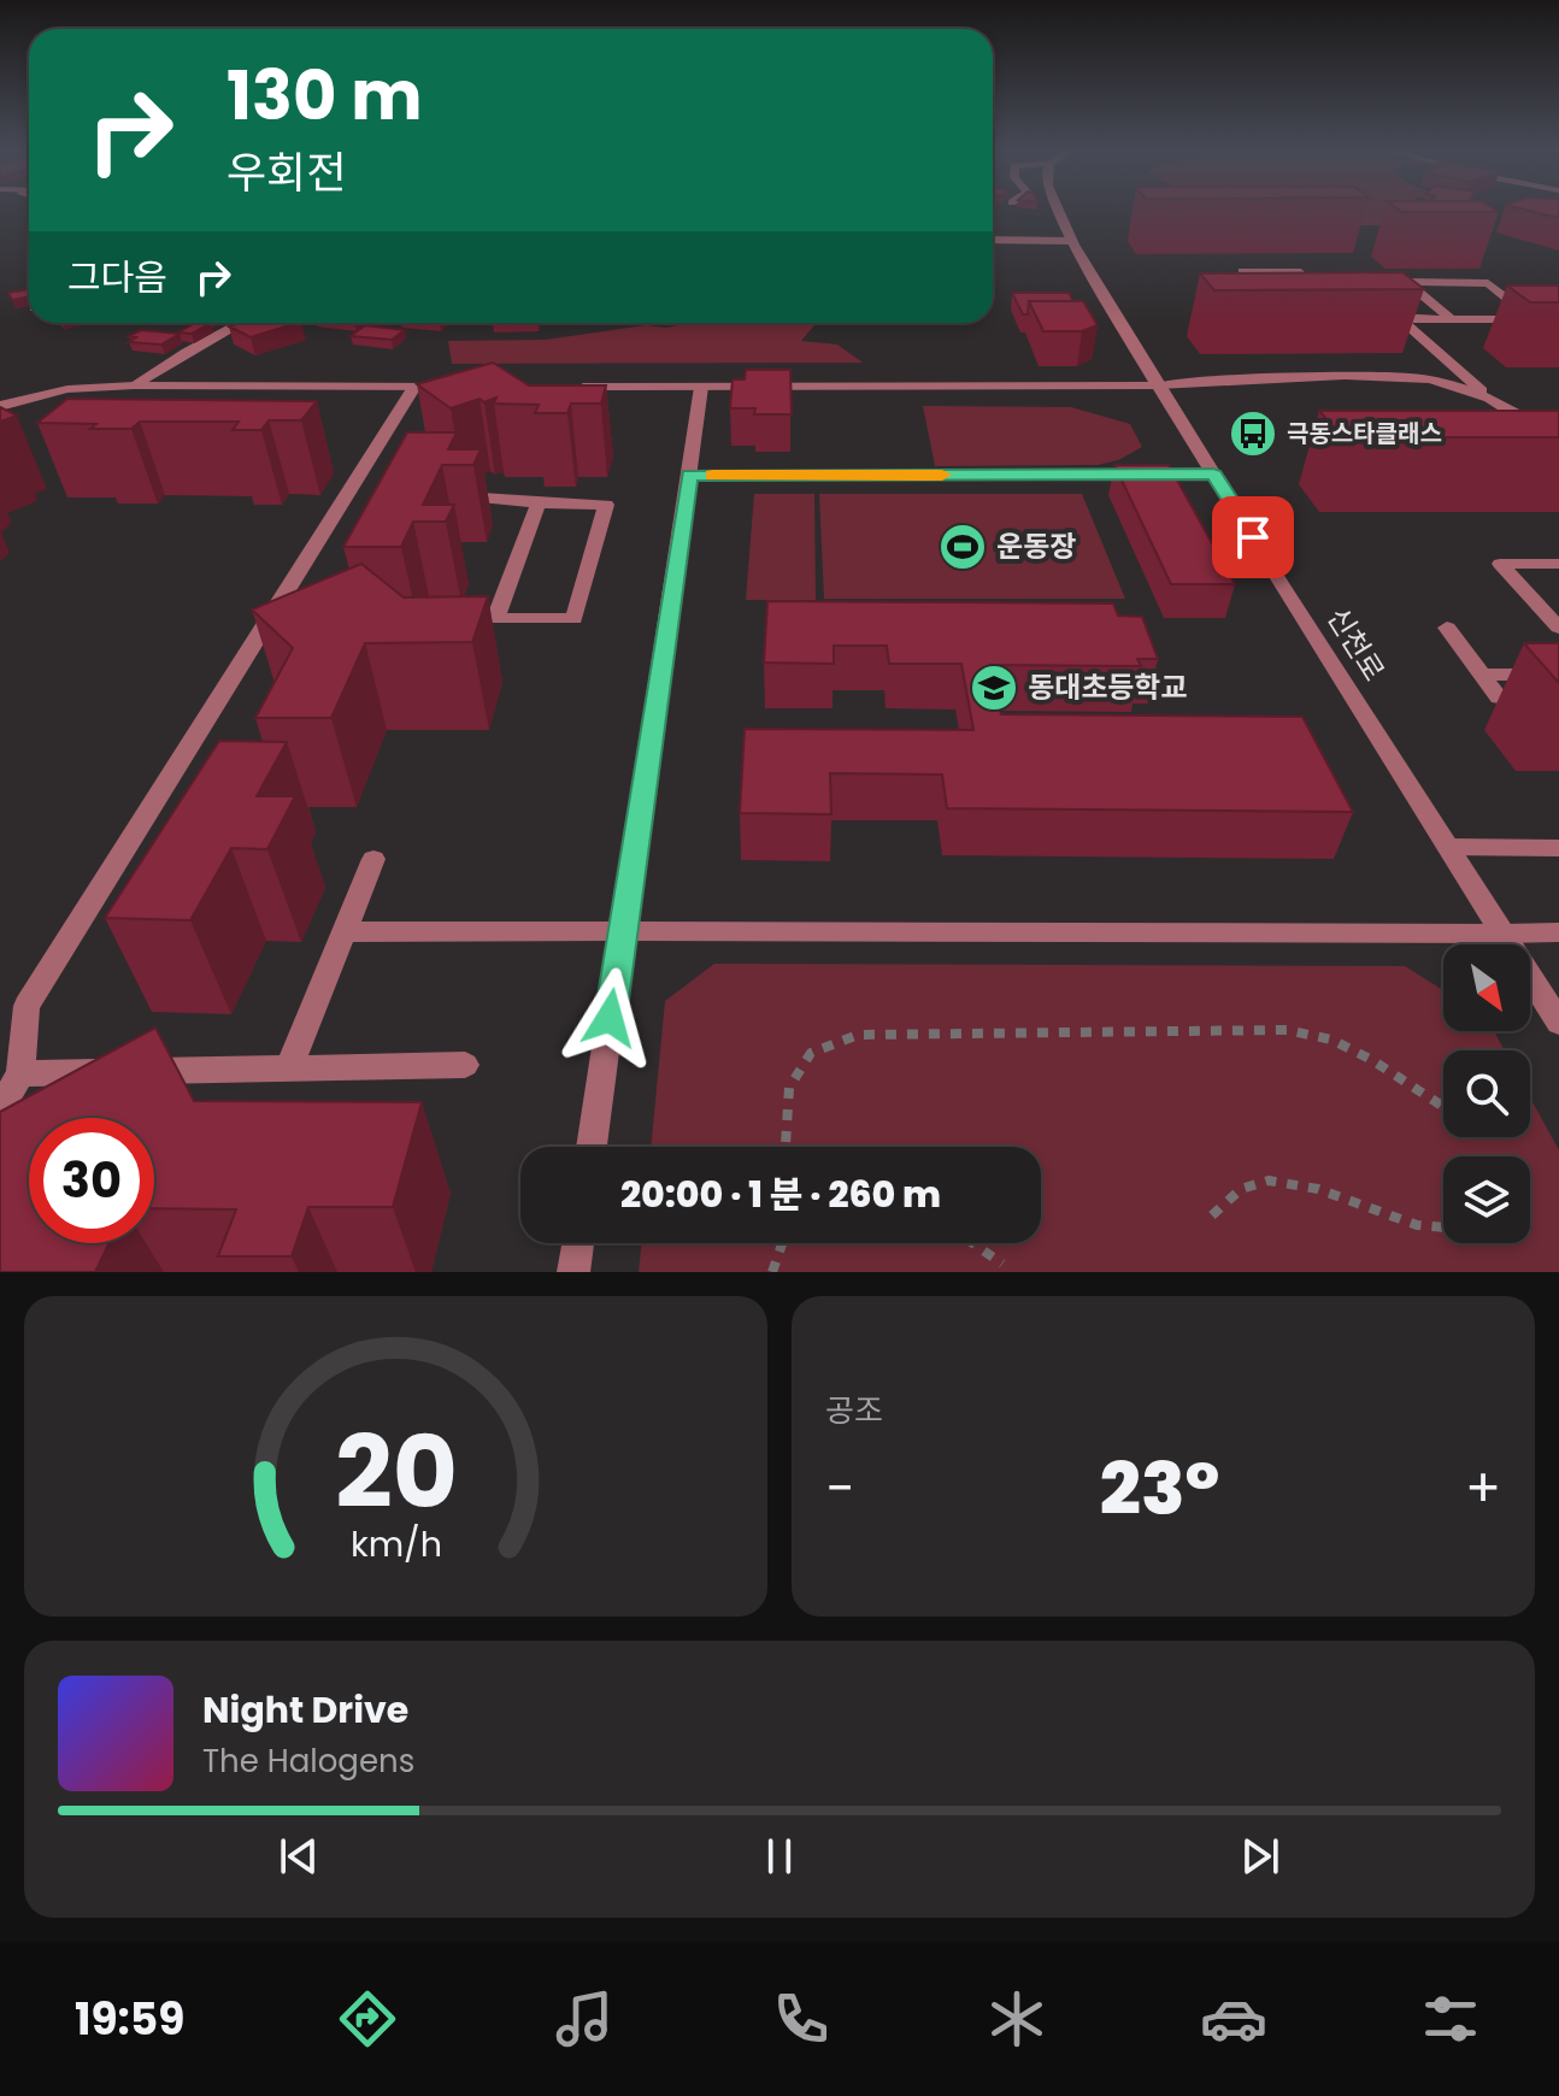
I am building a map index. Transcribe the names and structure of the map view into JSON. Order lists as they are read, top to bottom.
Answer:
{
  "streets": {
    "street": ["신천로"]
  },
  "places": {
    "bus stop": ["극동스타클래스"],
    "sports": ["운동장"],
    "school or university": ["동대초등학교"]
  },
  "north": "bottom right",
  "page": {
    "turn": ["130 m", "우회전"],
    "then": "그다음",
    "limit": "30",
    "trip": "20:00 · 1 분 · 260 m",
    "tile": "공조",
    "heat": ["−", "23°", "+"],
    "song": ["Night Drive", "The Halogens"],
    "tabs": "19:59",
    "gauge": ["20", "km/h"]
  }
}
